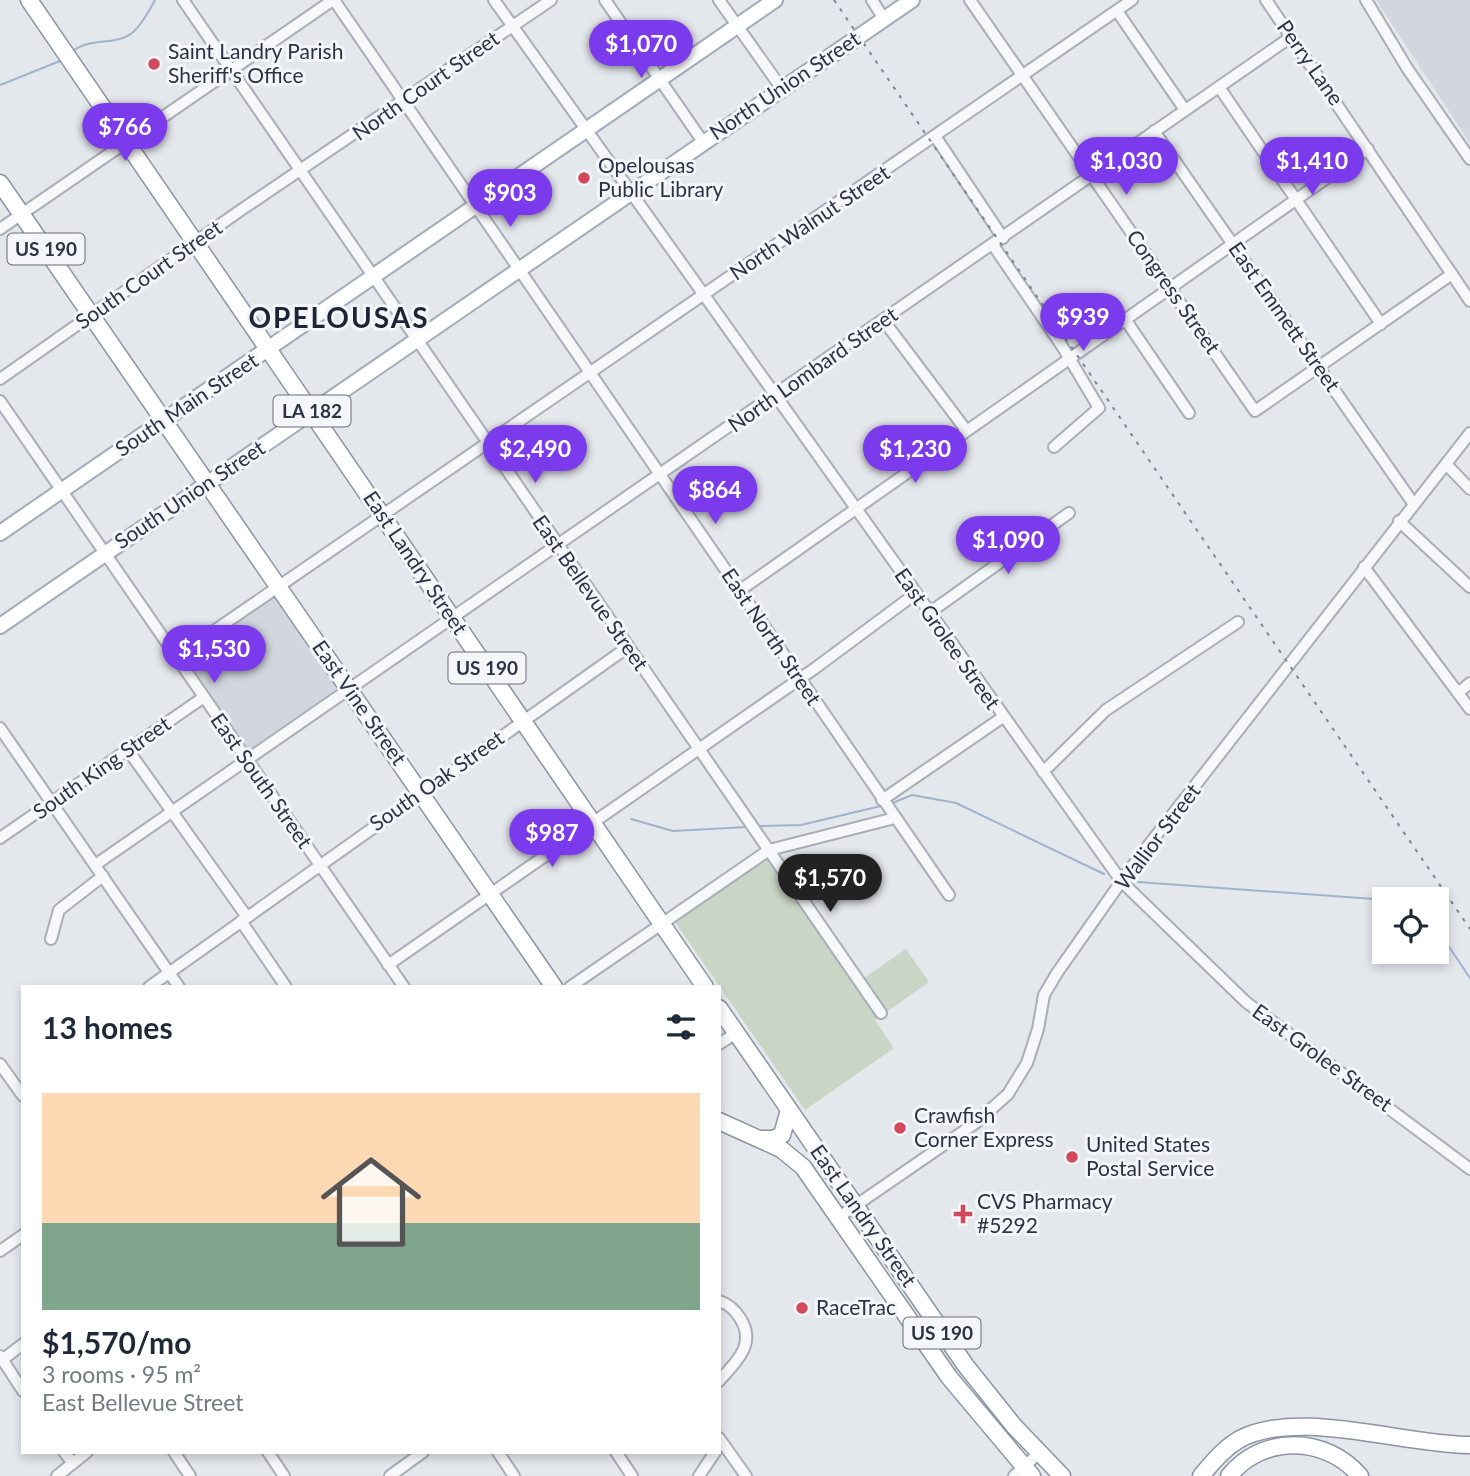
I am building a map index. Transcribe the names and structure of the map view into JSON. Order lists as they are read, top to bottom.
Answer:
{
  "streets": {
    "highway": ["US 190", "East Landry Street", "East Vine Street"],
    "main road": [
      "North Union Street",
      "South Main Street",
      "LA 182",
      "South Union Street"
    ],
    "street": [
      "Perry Lane",
      "North Court Street",
      "North Walnut Street",
      "South Court Street",
      "Congress Street",
      "East Emmett Street",
      "North Lombard Street",
      "East Bellevue Street",
      "East North Street",
      "East Grolee Street",
      "South King Street",
      "East South Street",
      "South Oak Street",
      "Wallior Street"
    ]
  },
  "crossings": [
    ["Perry Lane", "North Lombard Street"],
    ["North Court Street", "South Court Street"],
    ["North Court Street", "East Bellevue Street"],
    ["North Court Street", "East North Street"],
    ["North Court Street", "East Grolee Street"],
    ["North Union Street", "South Union Street"],
    ["North Union Street", "East Bellevue Street"],
    ["North Union Street", "East North Street"],
    ["North Union Street", "East Grolee Street"],
    ["North Walnut Street", "Congress Street"],
    ["North Walnut Street", "East Landry Street"],
    ["North Walnut Street", "East Bellevue Street"],
    ["North Walnut Street", "East North Street"],
    ["North Walnut Street", "East Grolee Street"],
    ["North Walnut Street", "East Vine Street"],
    ["North Walnut Street", "East South Street"],
    ["US 190", "South Court Street"],
    ["US 190", "East Landry Street"],
    ["US 190", "East Vine Street"],
    ["US 190", "Wallior Street"],
    ["South Court Street", "East Landry Street"],
    ["South Court Street", "East Bellevue Street"],
    ["South Court Street", "East Vine Street"],
    ["Congress Street", "East Emmett Street"],
    ["Congress Street", "North Lombard Street"],
    ["East Emmett Street", "North Lombard Street"],
    ["East Emmett Street", "Wallior Street"],
    ["North Lombard Street", "East Landry Street"],
    ["North Lombard Street", "East Bellevue Street"],
    ["North Lombard Street", "East North Street"],
    ["North Lombard Street", "East Grolee Street"],
    ["North Lombard Street", "East Vine Street"],
    ["North Lombard Street", "East South Street"],
    ["South Main Street", "East Landry Street"],
    ["South Main Street", "East Bellevue Street"],
    ["South Main Street", "East North Street"],
    ["South Main Street", "East Grolee Street"],
    ["South Main Street", "East Vine Street"],
    ["South Main Street", "East South Street"],
    ["South Union Street", "East Landry Street"],
    ["South Union Street", "East Bellevue Street"],
    ["South Union Street", "East Vine Street"],
    ["South Union Street", "East South Street"],
    ["East Landry Street", "South Oak Street"],
    ["East Landry Street", "Wallior Street"],
    ["East Bellevue Street", "South Oak Street"],
    ["East Grolee Street", "Wallior Street"],
    ["East Vine Street", "South Oak Street"],
    ["South King Street", "East South Street"],
    ["East South Street", "South Oak Street"]
  ],
  "districts": ["OPELOUSAS"],
  "places": {
    "other": [
      "Saint Landry Parish Sheriff's Office",
      "Opelousas Public Library",
      "Crawfish Corner Express",
      "United States Postal Service",
      "RaceTrac"
    ],
    "health": ["CVS Pharmacy #5292"]
  },
  "page": {
    "price": [
      "$1,070",
      "$766",
      "$1,030",
      "$1,410",
      "$903",
      "$939",
      "$2,490",
      "$1,230",
      "$864",
      "$1,090",
      "$1,530",
      "$987",
      "$1,570"
    ],
    "heading": "13 homes",
    "list": [
      {
        "name": "$1,570/mo",
        "note": "3 rooms · 95 m² · East Bellevue Street"
      }
    ]
  }
}
